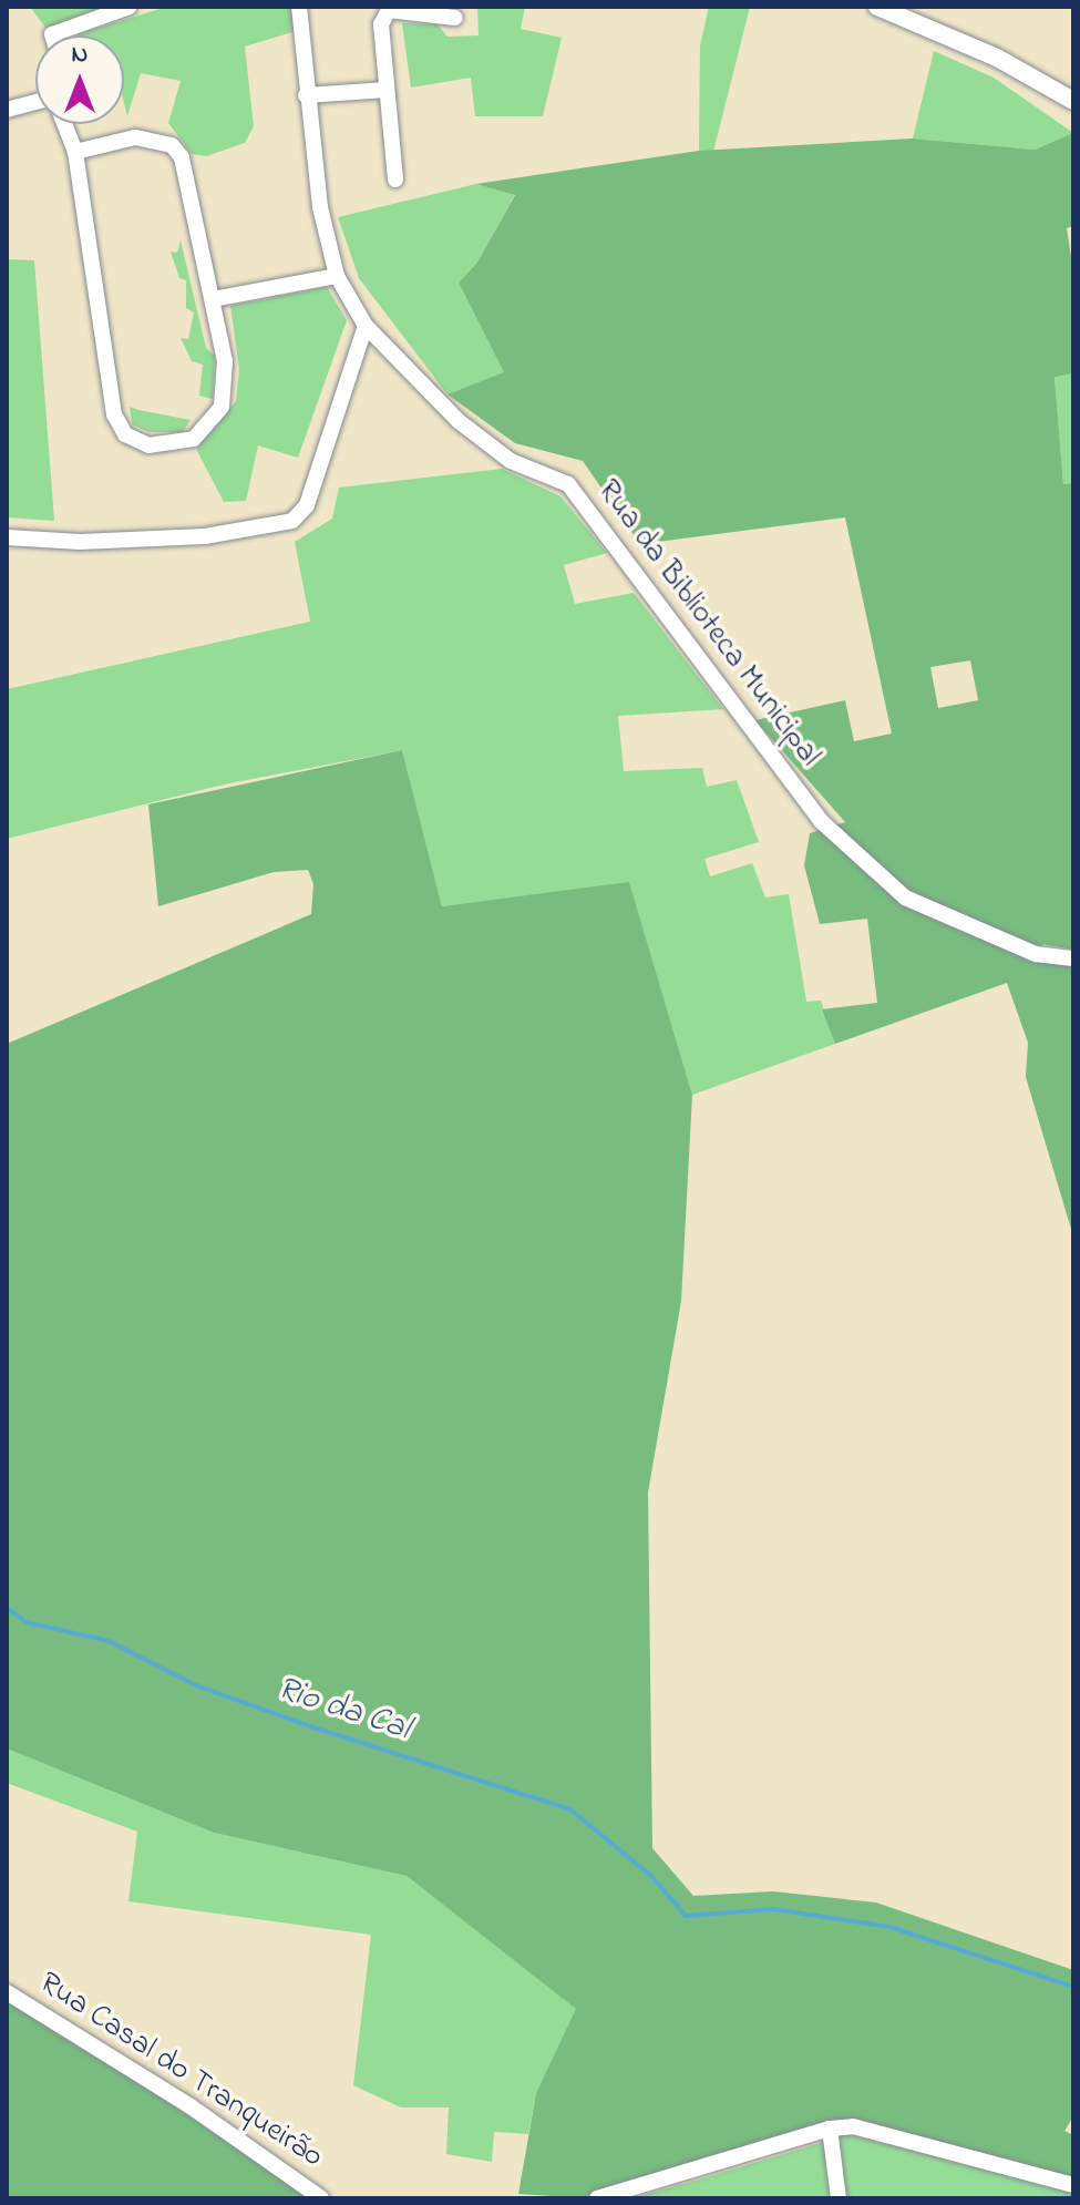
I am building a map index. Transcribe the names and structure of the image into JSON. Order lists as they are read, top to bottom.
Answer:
{
  "streets": {
    "street": ["Rua da Biblioteca Municipal", "Rua Casal do Tranqueirão"]
  },
  "water": ["Rio da Cal"],
  "north": "top"
}
